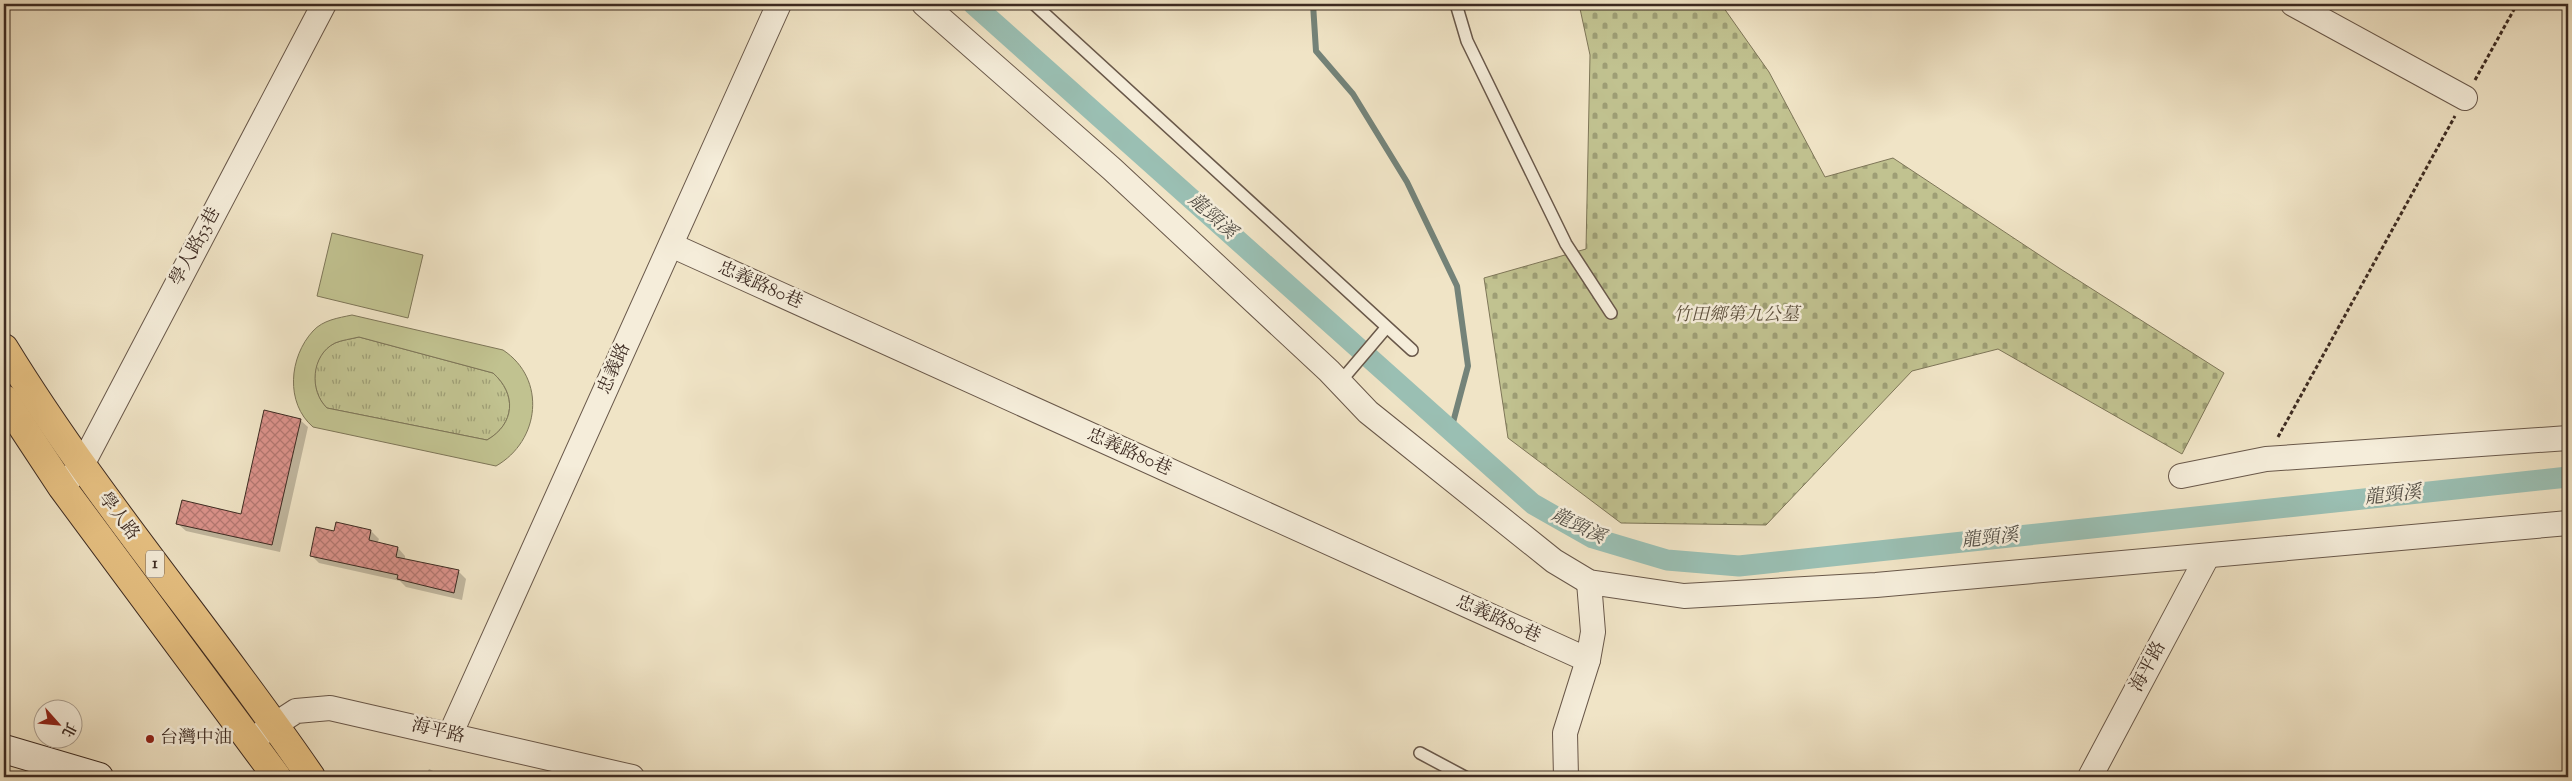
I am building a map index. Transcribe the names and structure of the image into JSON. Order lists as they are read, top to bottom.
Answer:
{
  "streets": {
    "main road": ["學人路", "1"],
    "street": [
      "學人路53巷",
      "忠義路80巷",
      "忠義路",
      "海平路"
    ]
  },
  "crossings": [
    ["學人路53巷", "學人路"],
    ["忠義路80巷", "忠義路"],
    ["忠義路", "海平路"],
    ["學人路", "海平路"]
  ],
  "water": ["龍頸溪"],
  "parks": ["竹田鄉第九公墓"],
  "places": ["台灣中油"],
  "north": "bottom right"
}
